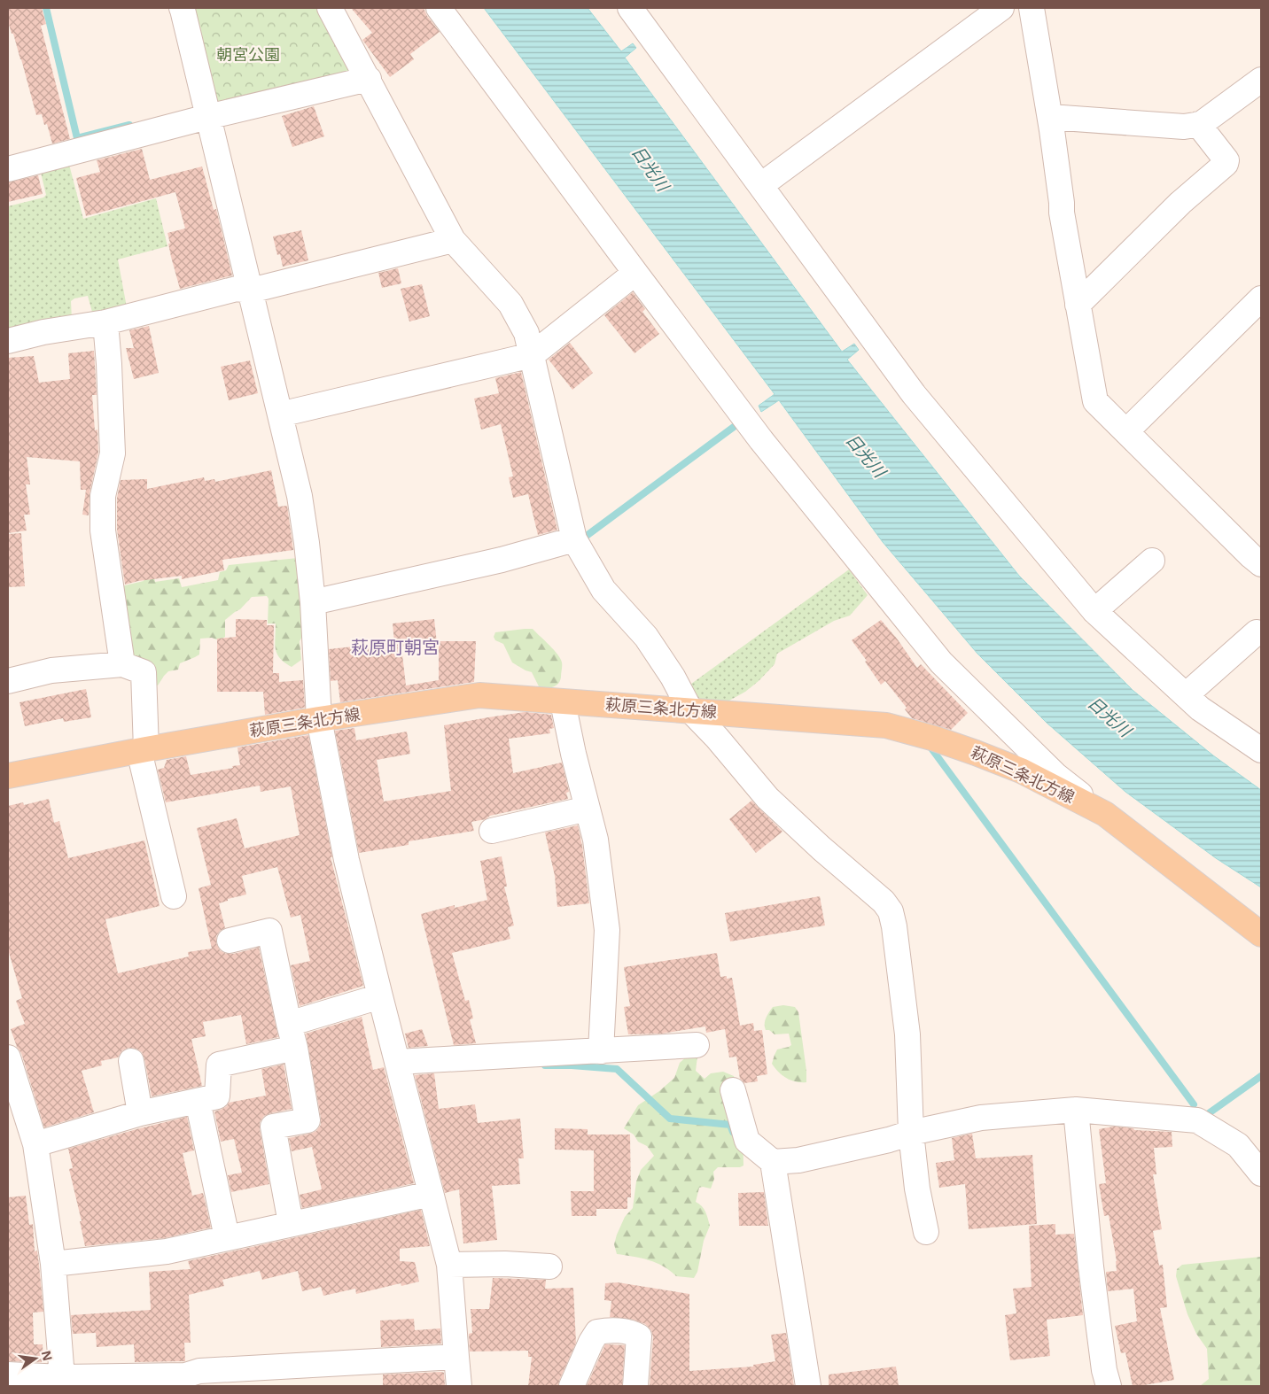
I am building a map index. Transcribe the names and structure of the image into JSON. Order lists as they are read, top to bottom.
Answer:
{
  "streets": {
    "main road": ["萩原三条北方線"]
  },
  "districts": ["萩原町朝宮"],
  "water": ["日光川"],
  "parks": ["朝宮公園"],
  "north": "right"
}
